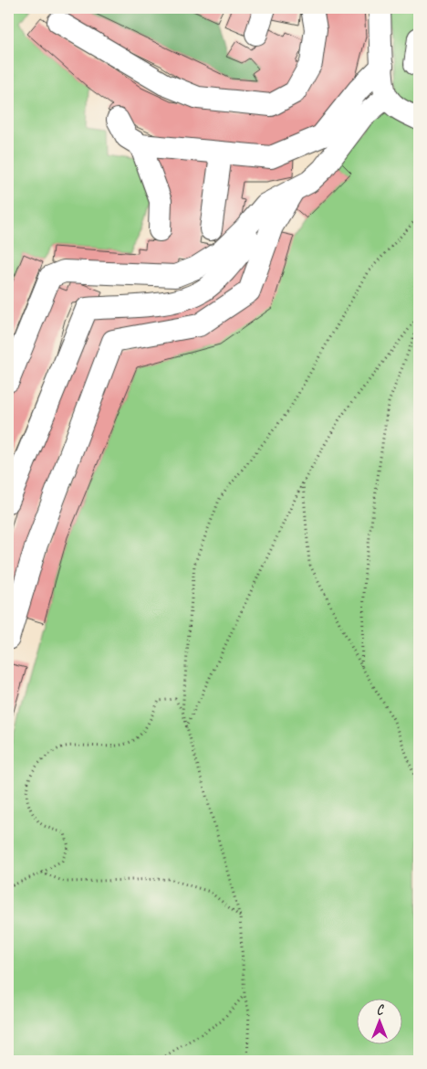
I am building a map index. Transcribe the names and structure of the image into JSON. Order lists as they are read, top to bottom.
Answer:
{
  "north": "top"
}
